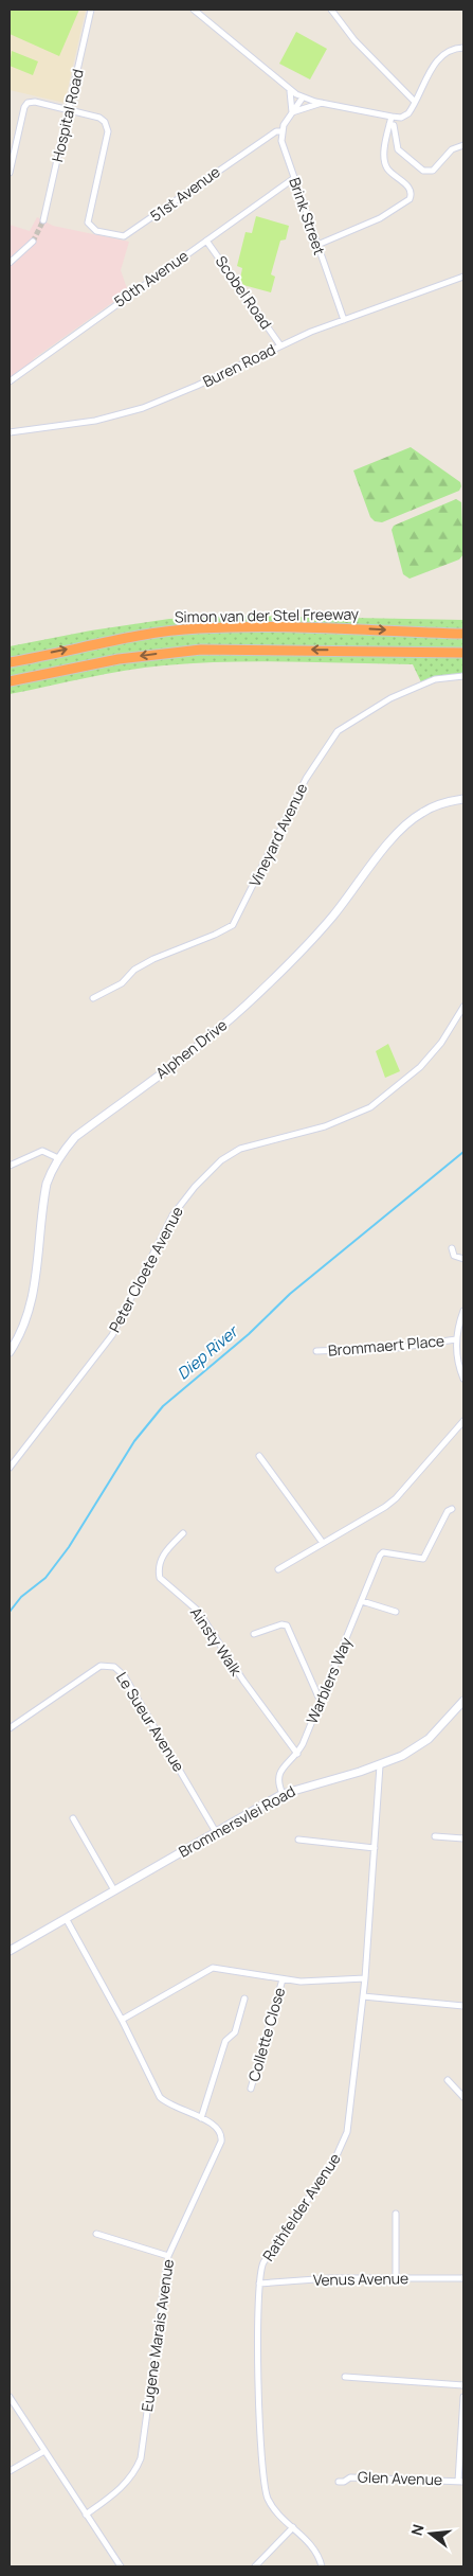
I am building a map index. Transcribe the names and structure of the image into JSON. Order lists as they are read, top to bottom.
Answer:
{
  "streets": {
    "highway": ["Simon van der Stel Freeway"],
    "street": [
      "Hospital Road",
      "51st Avenue",
      "Brink Street",
      "50th Avenue",
      "Scobel Road",
      "Buren Road",
      "Vineyard Avenue",
      "Alphen Drive",
      "Peter Cloete Avenue",
      "Brommaert Place",
      "Ainsty Walk",
      "Warblers Way",
      "Le Sueur Avenue",
      "Brommersvlei Road",
      "Collette Close",
      "Rathfelder Avenue",
      "Venus Avenue",
      "Eugene Marais Avenue",
      "Glen Avenue"
    ]
  },
  "crossings": [
    ["Hospital Road", "51st Avenue"],
    ["51st Avenue", "Brink Street"],
    ["Brink Street", "50th Avenue"],
    ["Brink Street", "Buren Road"],
    ["50th Avenue", "Scobel Road"],
    ["Scobel Road", "Buren Road"],
    ["Ainsty Walk", "Warblers Way"],
    ["Warblers Way", "Brommersvlei Road"],
    ["Le Sueur Avenue", "Brommersvlei Road"],
    ["Brommersvlei Road", "Rathfelder Avenue"],
    ["Brommersvlei Road", "Eugene Marais Avenue"],
    ["Rathfelder Avenue", "Venus Avenue"]
  ],
  "water": ["Diep River"],
  "north": "left"
}
